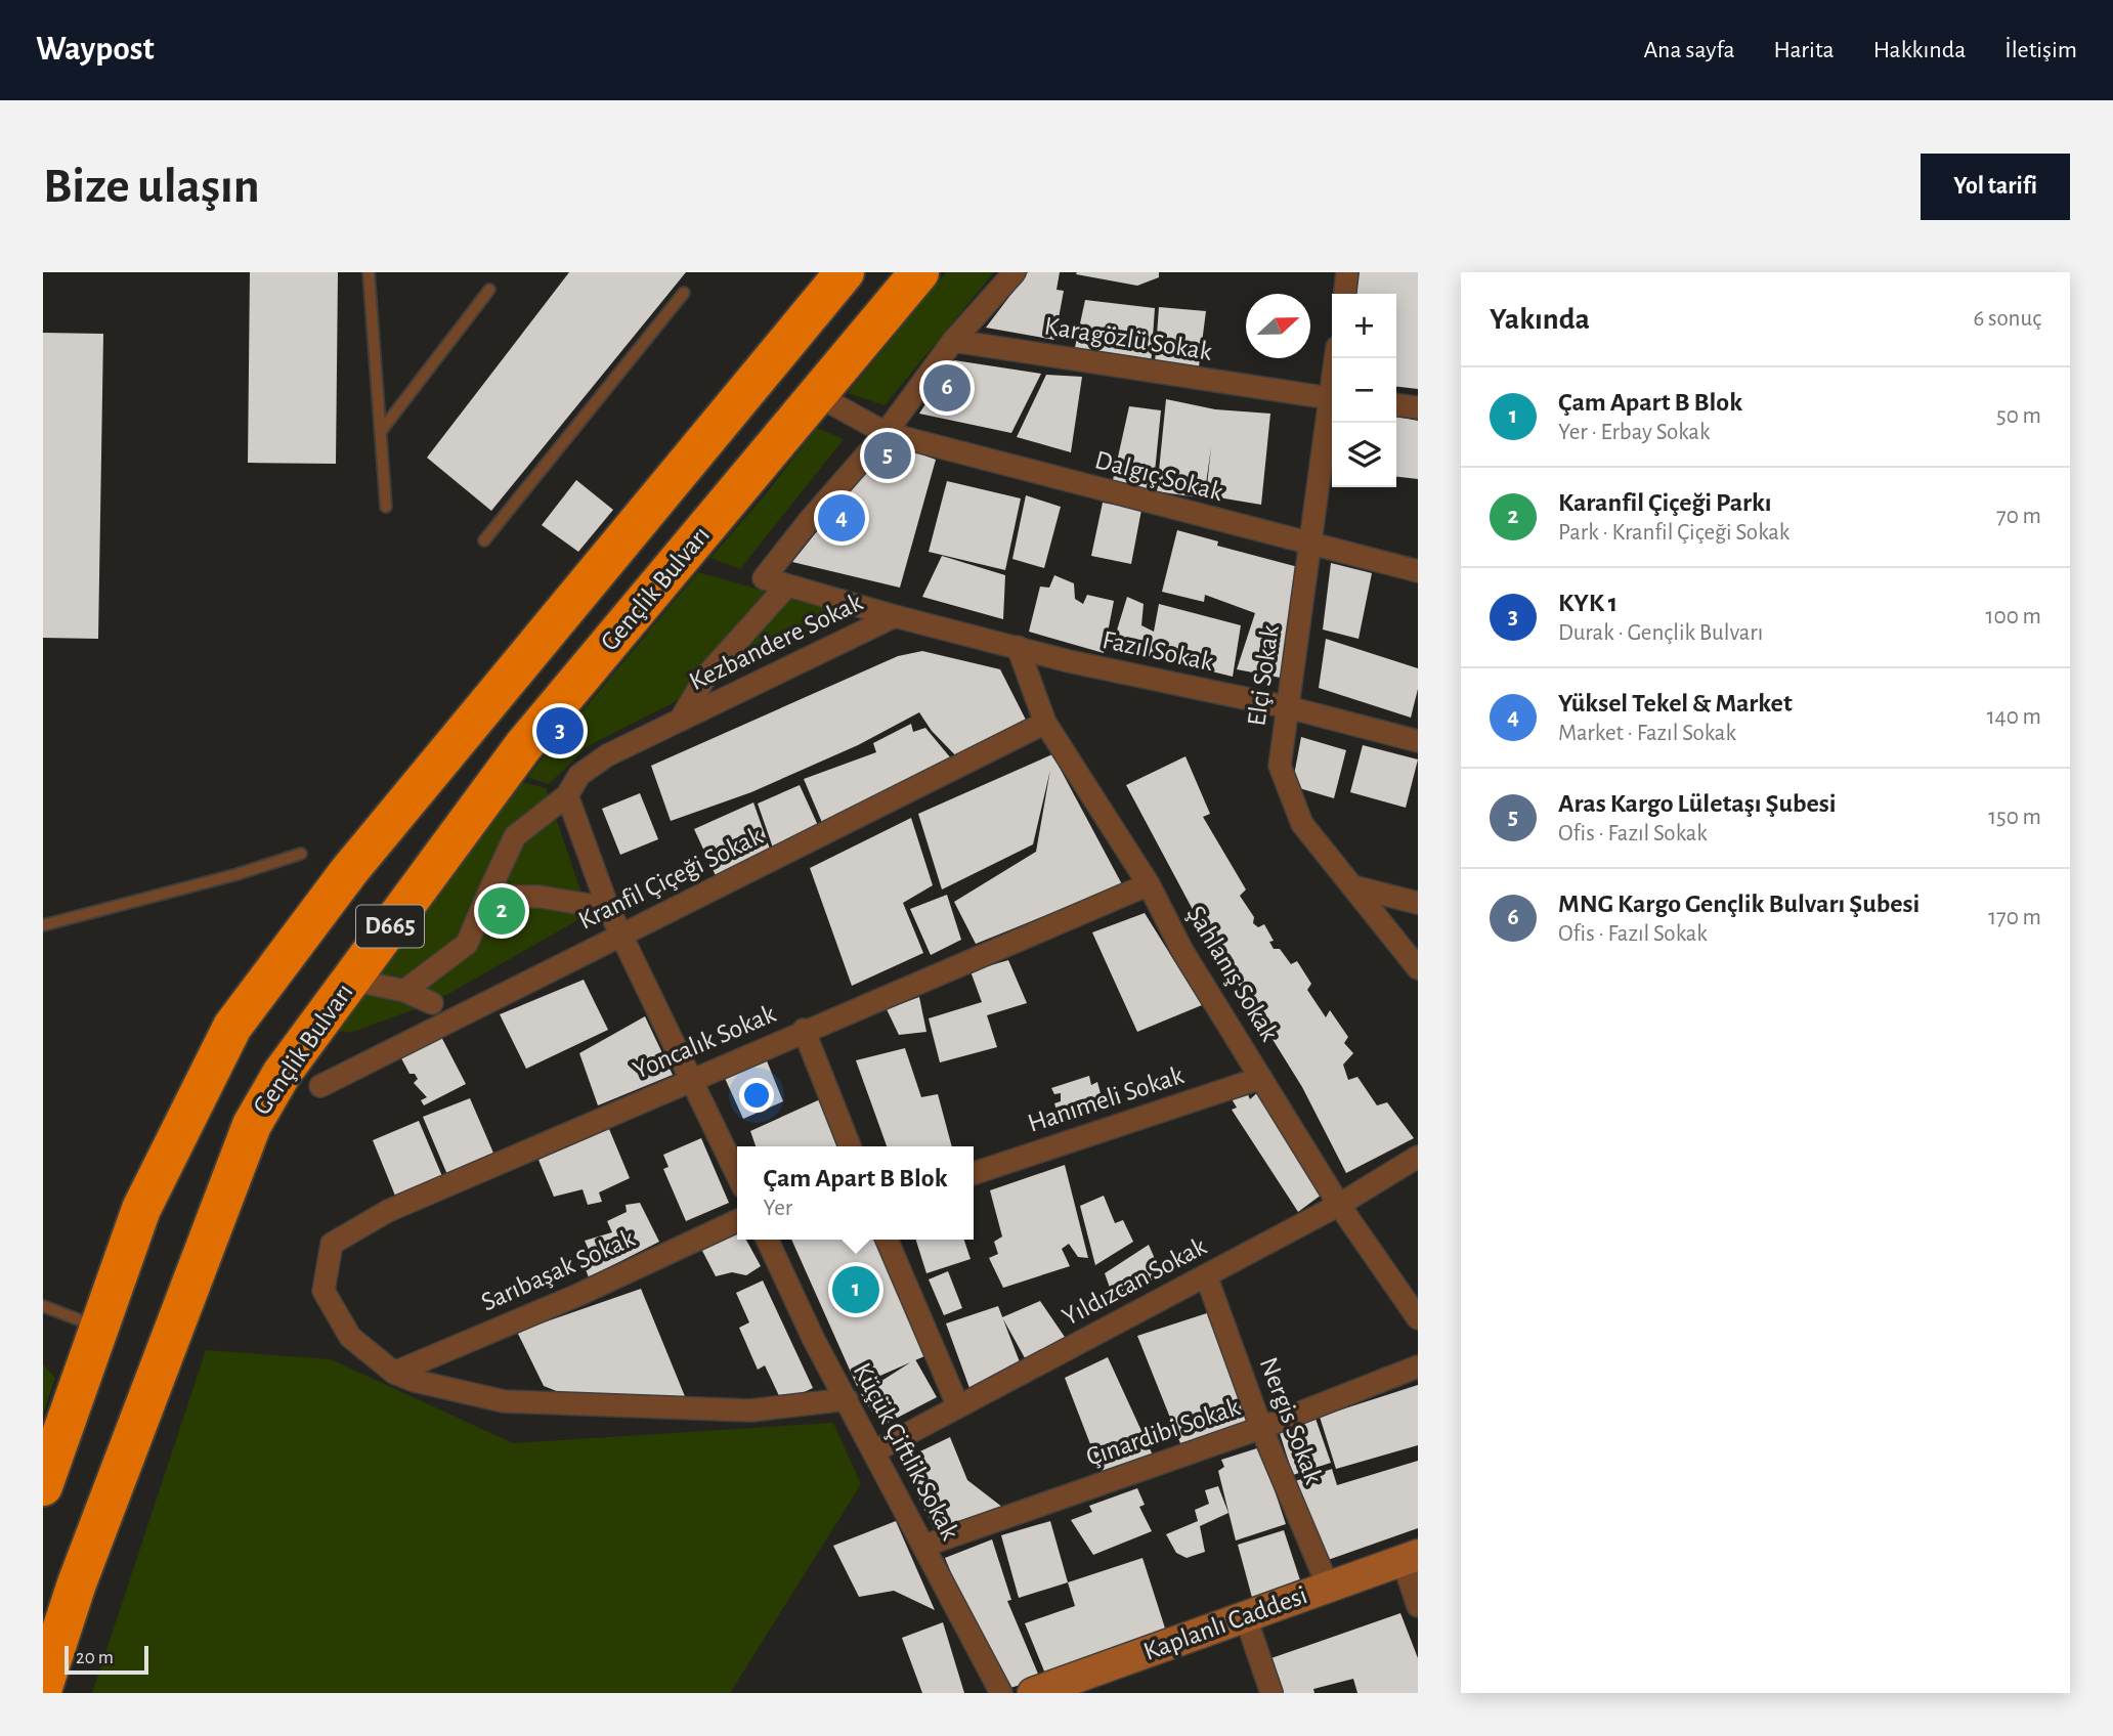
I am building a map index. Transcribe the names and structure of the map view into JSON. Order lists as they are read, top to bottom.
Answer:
{
  "streets": {
    "highway": ["Gençlik Bulvarı", "D665"],
    "main road": ["Kaplanlı Caddesi"],
    "street": [
      "Karagözlü Sokak",
      "Dalgıç Sokak",
      "Kezbandere Sokak",
      "Fazıl Sokak",
      "Elçi Sokak",
      "Kranfil Çiçeği Sokak",
      "Şahlanış Sokak",
      "Yoncalık Sokak",
      "Hanımeli Sokak",
      "Sarıbaşak Sokak",
      "Yıldızcan Sokak",
      "Nergis Sokak",
      "Çınardibi Sokak",
      "Küçük Çiftlik Sokak"
    ]
  },
  "crossings": [
    ["Dalgıç Sokak", "Gençlik Bulvarı"],
    ["Dalgıç Sokak", "Elçi Sokak"],
    ["Kezbandere Sokak", "Fazıl Sokak"],
    ["Kezbandere Sokak", "Şahlanış Sokak"],
    ["Fazıl Sokak", "Elçi Sokak"],
    ["Fazıl Sokak", "Şahlanış Sokak"],
    ["Kranfil Çiçeği Sokak", "Şahlanış Sokak"],
    ["Şahlanış Sokak", "Yoncalık Sokak"],
    ["Şahlanış Sokak", "Hanımeli Sokak"],
    ["Şahlanış Sokak", "Yıldızcan Sokak"],
    ["Yoncalık Sokak", "Sarıbaşak Sokak"],
    ["Yıldızcan Sokak", "Nergis Sokak"],
    ["Yıldızcan Sokak", "Küçük Çiftlik Sokak"],
    ["Nergis Sokak", "Çınardibi Sokak"],
    ["Nergis Sokak", "Kaplanlı Caddesi"],
    ["Çınardibi Sokak", "Küçük Çiftlik Sokak"]
  ],
  "scale_bar": "20 m",
  "north": "right",
  "page": {
    "header": "Waypost",
    "nav": [
      "Ana sayfa",
      "Harita",
      "Hakkında",
      "İletişim"
    ],
    "buttons": "Yol tarifi",
    "title": "Bize ulaşın",
    "heading": ["Yakında", "6 sonuç"],
    "map_buttons": ["+", "−"],
    "pins": [
      "6",
      "5",
      "4",
      "3",
      "2",
      "1"
    ],
    "list": [
      {
        "mark": "1",
        "name": "Çam Apart B Blok",
        "note": "Yer · Erbay Sokak",
        "value": "50 m"
      },
      {
        "mark": "2",
        "name": "Karanfil Çiçeği Parkı",
        "note": "Park · Kranfil Çiçeği Sokak",
        "value": "70 m"
      },
      {
        "mark": "3",
        "name": "KYK 1",
        "note": "Durak · Gençlik Bulvarı",
        "value": "100 m"
      },
      {
        "mark": "4",
        "name": "Yüksel Tekel & Market",
        "note": "Market · Fazıl Sokak",
        "value": "140 m"
      },
      {
        "mark": "5",
        "name": "Aras Kargo Lületaşı Şubesi",
        "note": "Ofis · Fazıl Sokak",
        "value": "150 m"
      },
      {
        "mark": "6",
        "name": "MNG Kargo Gençlik Bulvarı Şubesi",
        "note": "Ofis · Fazıl Sokak",
        "value": "170 m"
      }
    ],
    "popup": ["Çam Apart B Blok", "Yer"],
    "scale": "20 m"
  }
}
